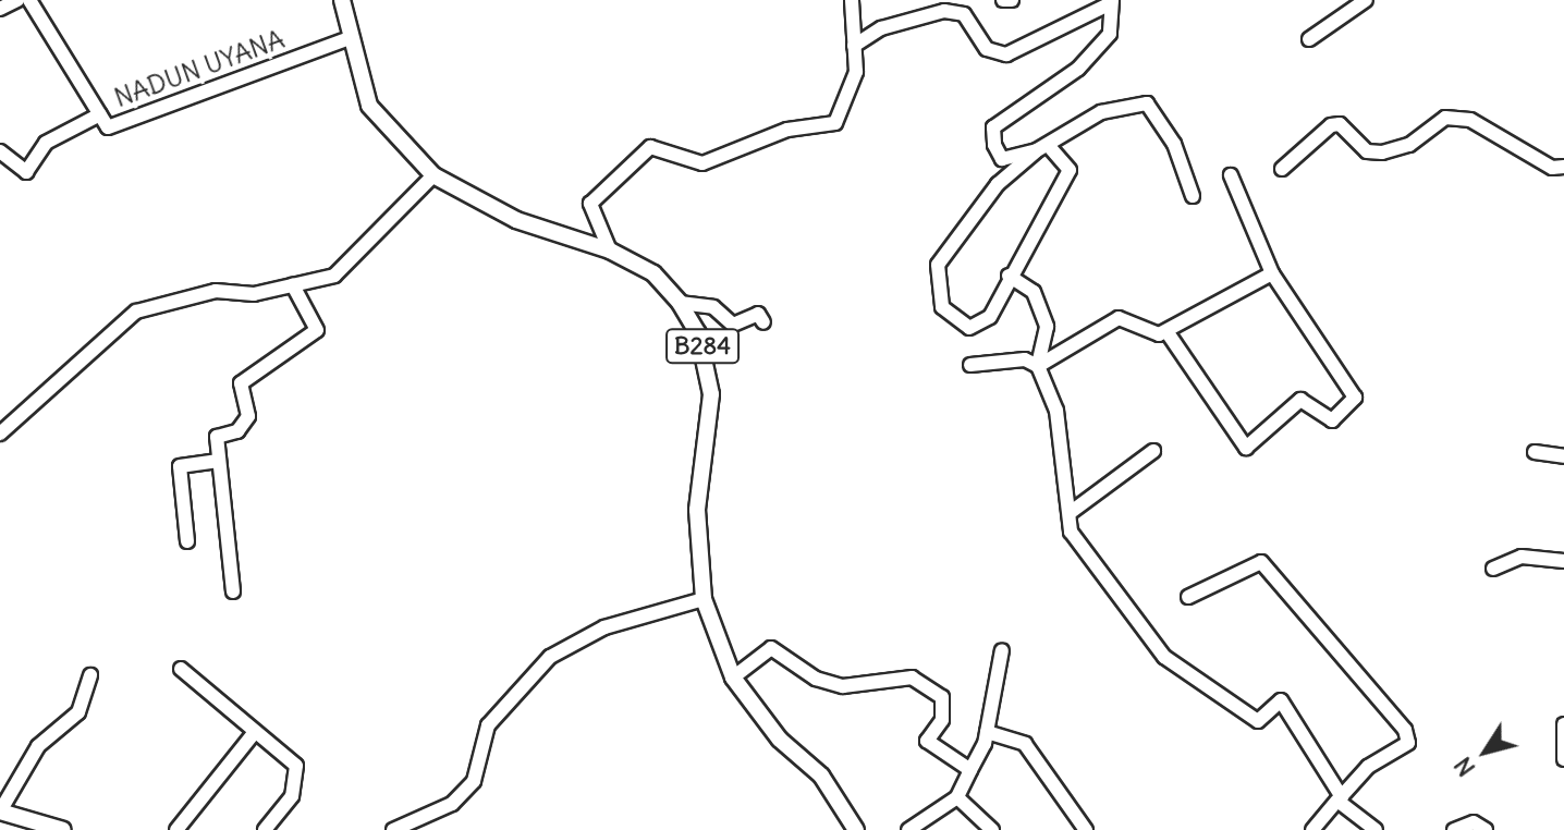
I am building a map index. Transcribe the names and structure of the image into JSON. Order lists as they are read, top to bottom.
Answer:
{
  "streets": {
    "main road": ["B284"],
    "street": ["NADUN UYANA"]
  },
  "crossings": [
    ["NADUN UYANA", "B284"]
  ],
  "north": "bottom left"
}
